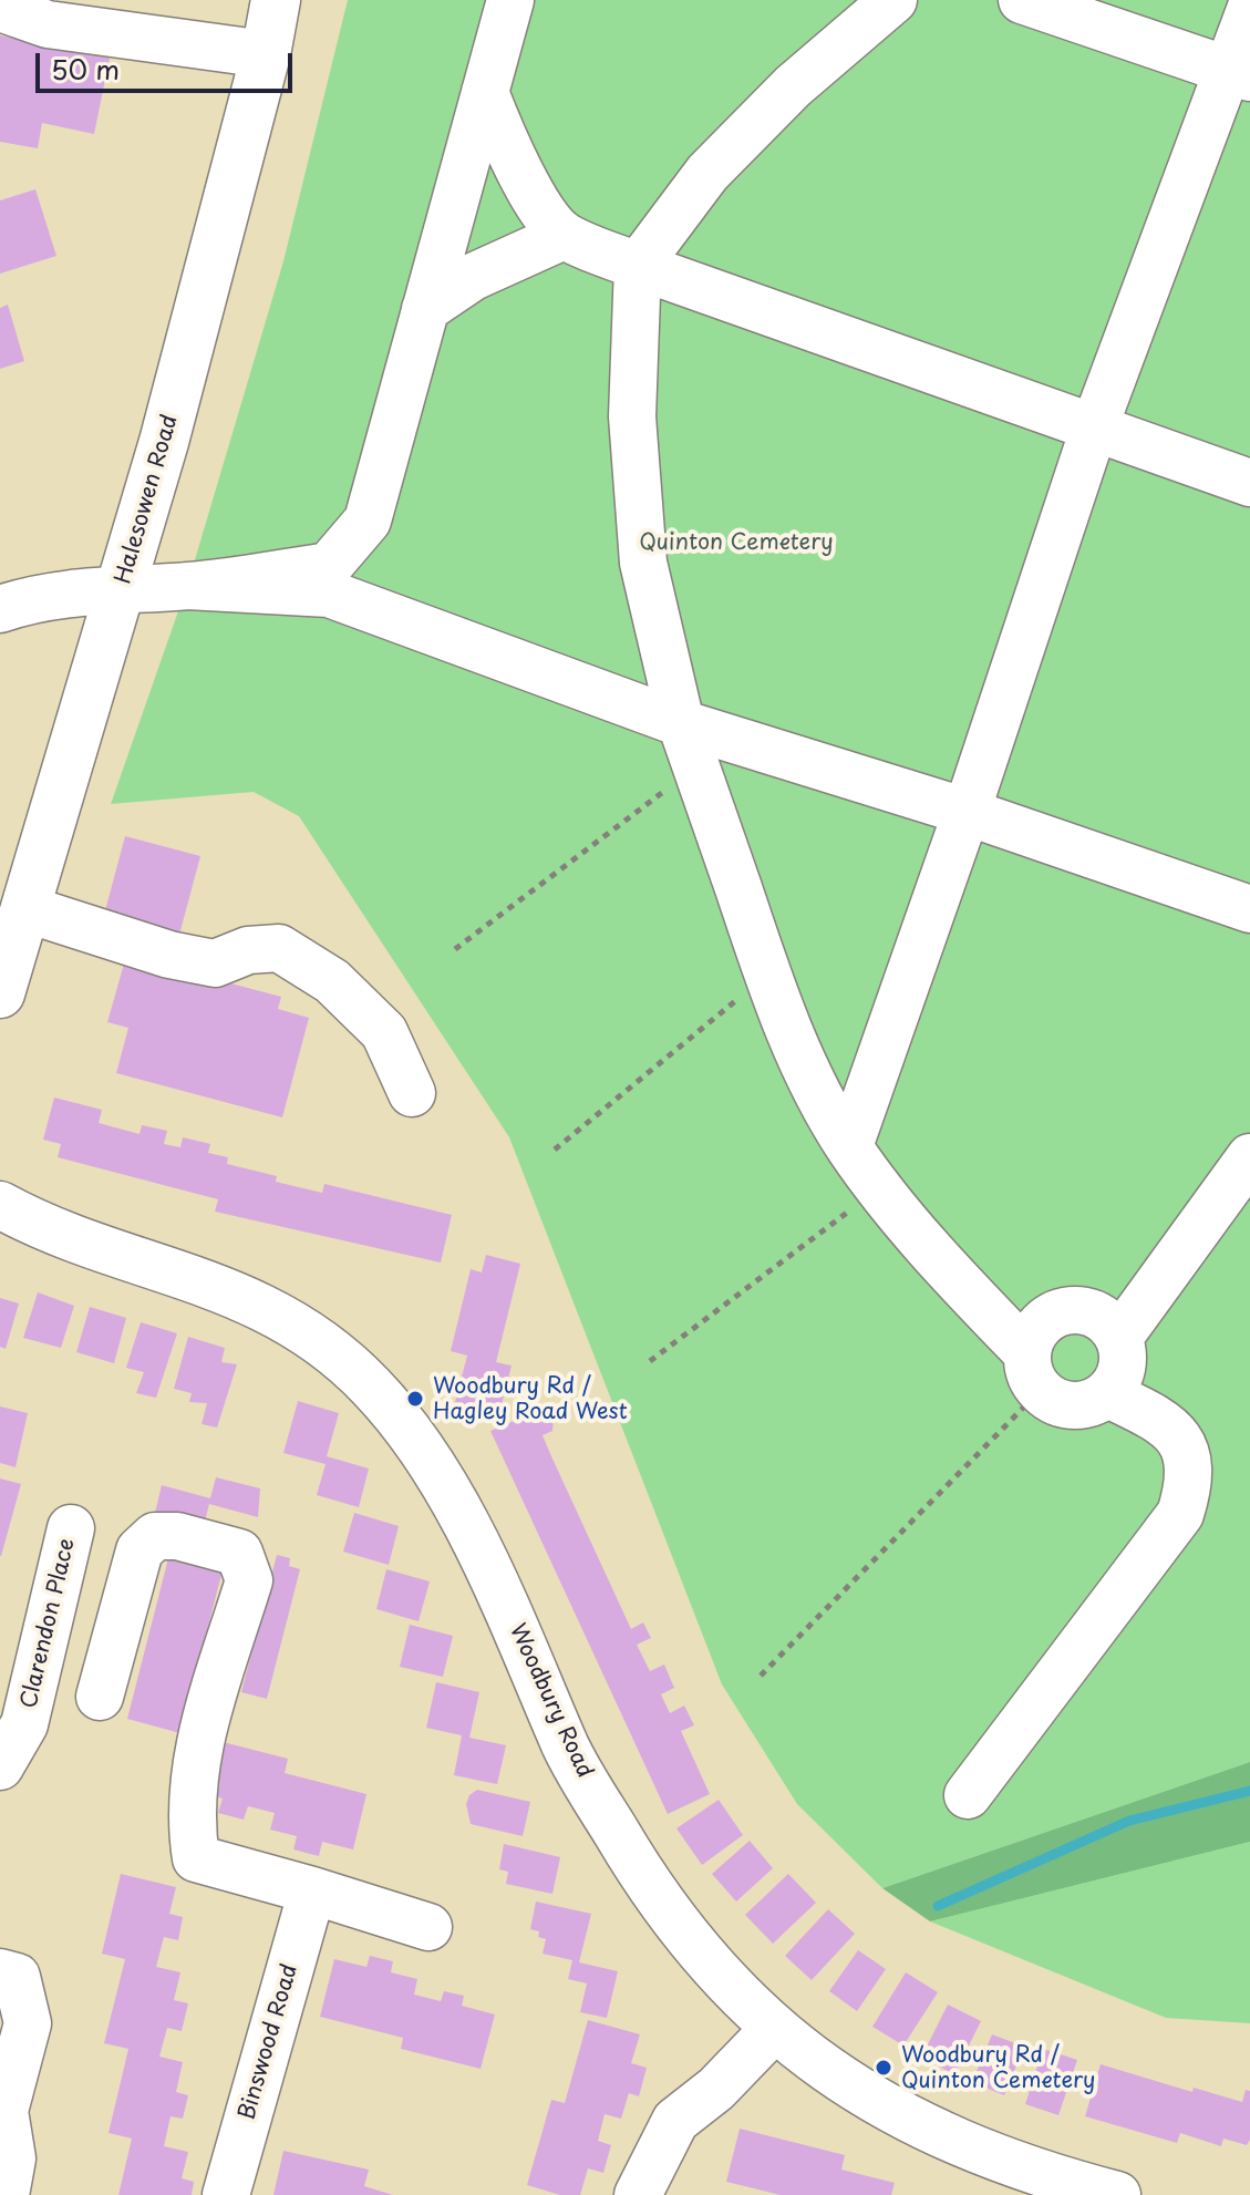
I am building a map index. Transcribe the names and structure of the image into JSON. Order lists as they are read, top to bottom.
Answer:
{
  "streets": {
    "highway": ["Halesowen Road"],
    "street": ["Clarendon Place", "Woodbury Road", "Binswood Road"]
  },
  "parks": ["Quinton Cemetery"],
  "places": ["Woodbury Rd / Hagley Road West", "Woodbury Rd / Quinton Cemetery"],
  "scale_bar": "50 m"
}
